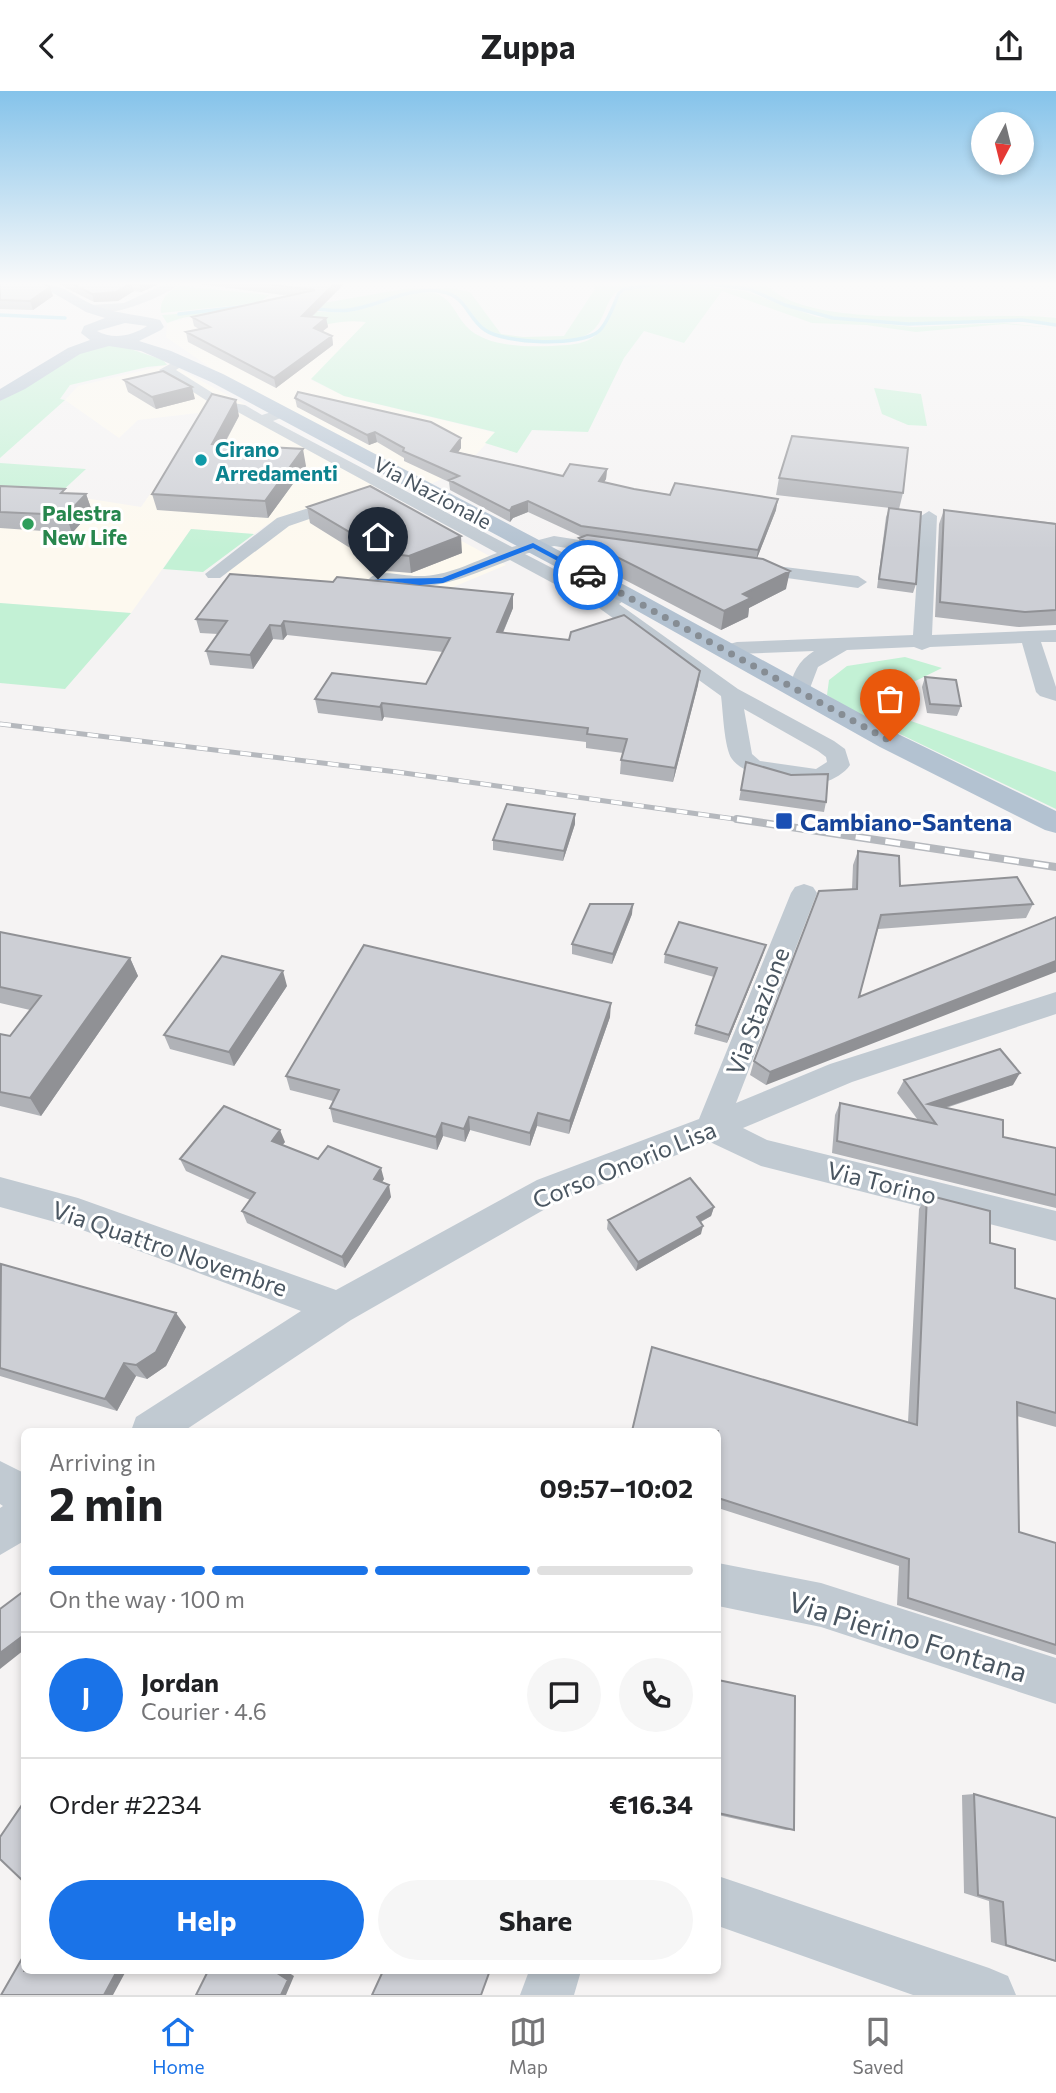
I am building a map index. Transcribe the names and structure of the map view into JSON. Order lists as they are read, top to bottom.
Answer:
{
  "streets": {
    "main road": ["Via Nazionale"],
    "street": [
      "Via Stazione",
      "Corso Onorio Lisa",
      "Via Torino",
      "Via Quattro Novembre",
      "Via Pierino Fontana"
    ]
  },
  "crossings": [
    ["Via Stazione", "Corso Onorio Lisa"],
    ["Via Stazione", "Via Torino"],
    ["Corso Onorio Lisa", "Via Torino"],
    ["Corso Onorio Lisa", "Via Quattro Novembre"]
  ],
  "places": {
    "other": ["Cirano Arredamenti", "Palestra New Life"],
    "transit": ["Cambiano-Santena"]
  },
  "north": "bottom",
  "page": {
    "header": "Zuppa",
    "heading": ["2 min", "Arriving in", "09:57–10:02"],
    "panel": [
      "Jordan",
      "Courier · 4.6",
      "Order #2234",
      "€16.34"
    ],
    "bar": "On the way · 100 m",
    "round": "J",
    "buttons": ["Help", "Share"],
    "tabs": ["Home", "Map", "Saved"]
  }
}
